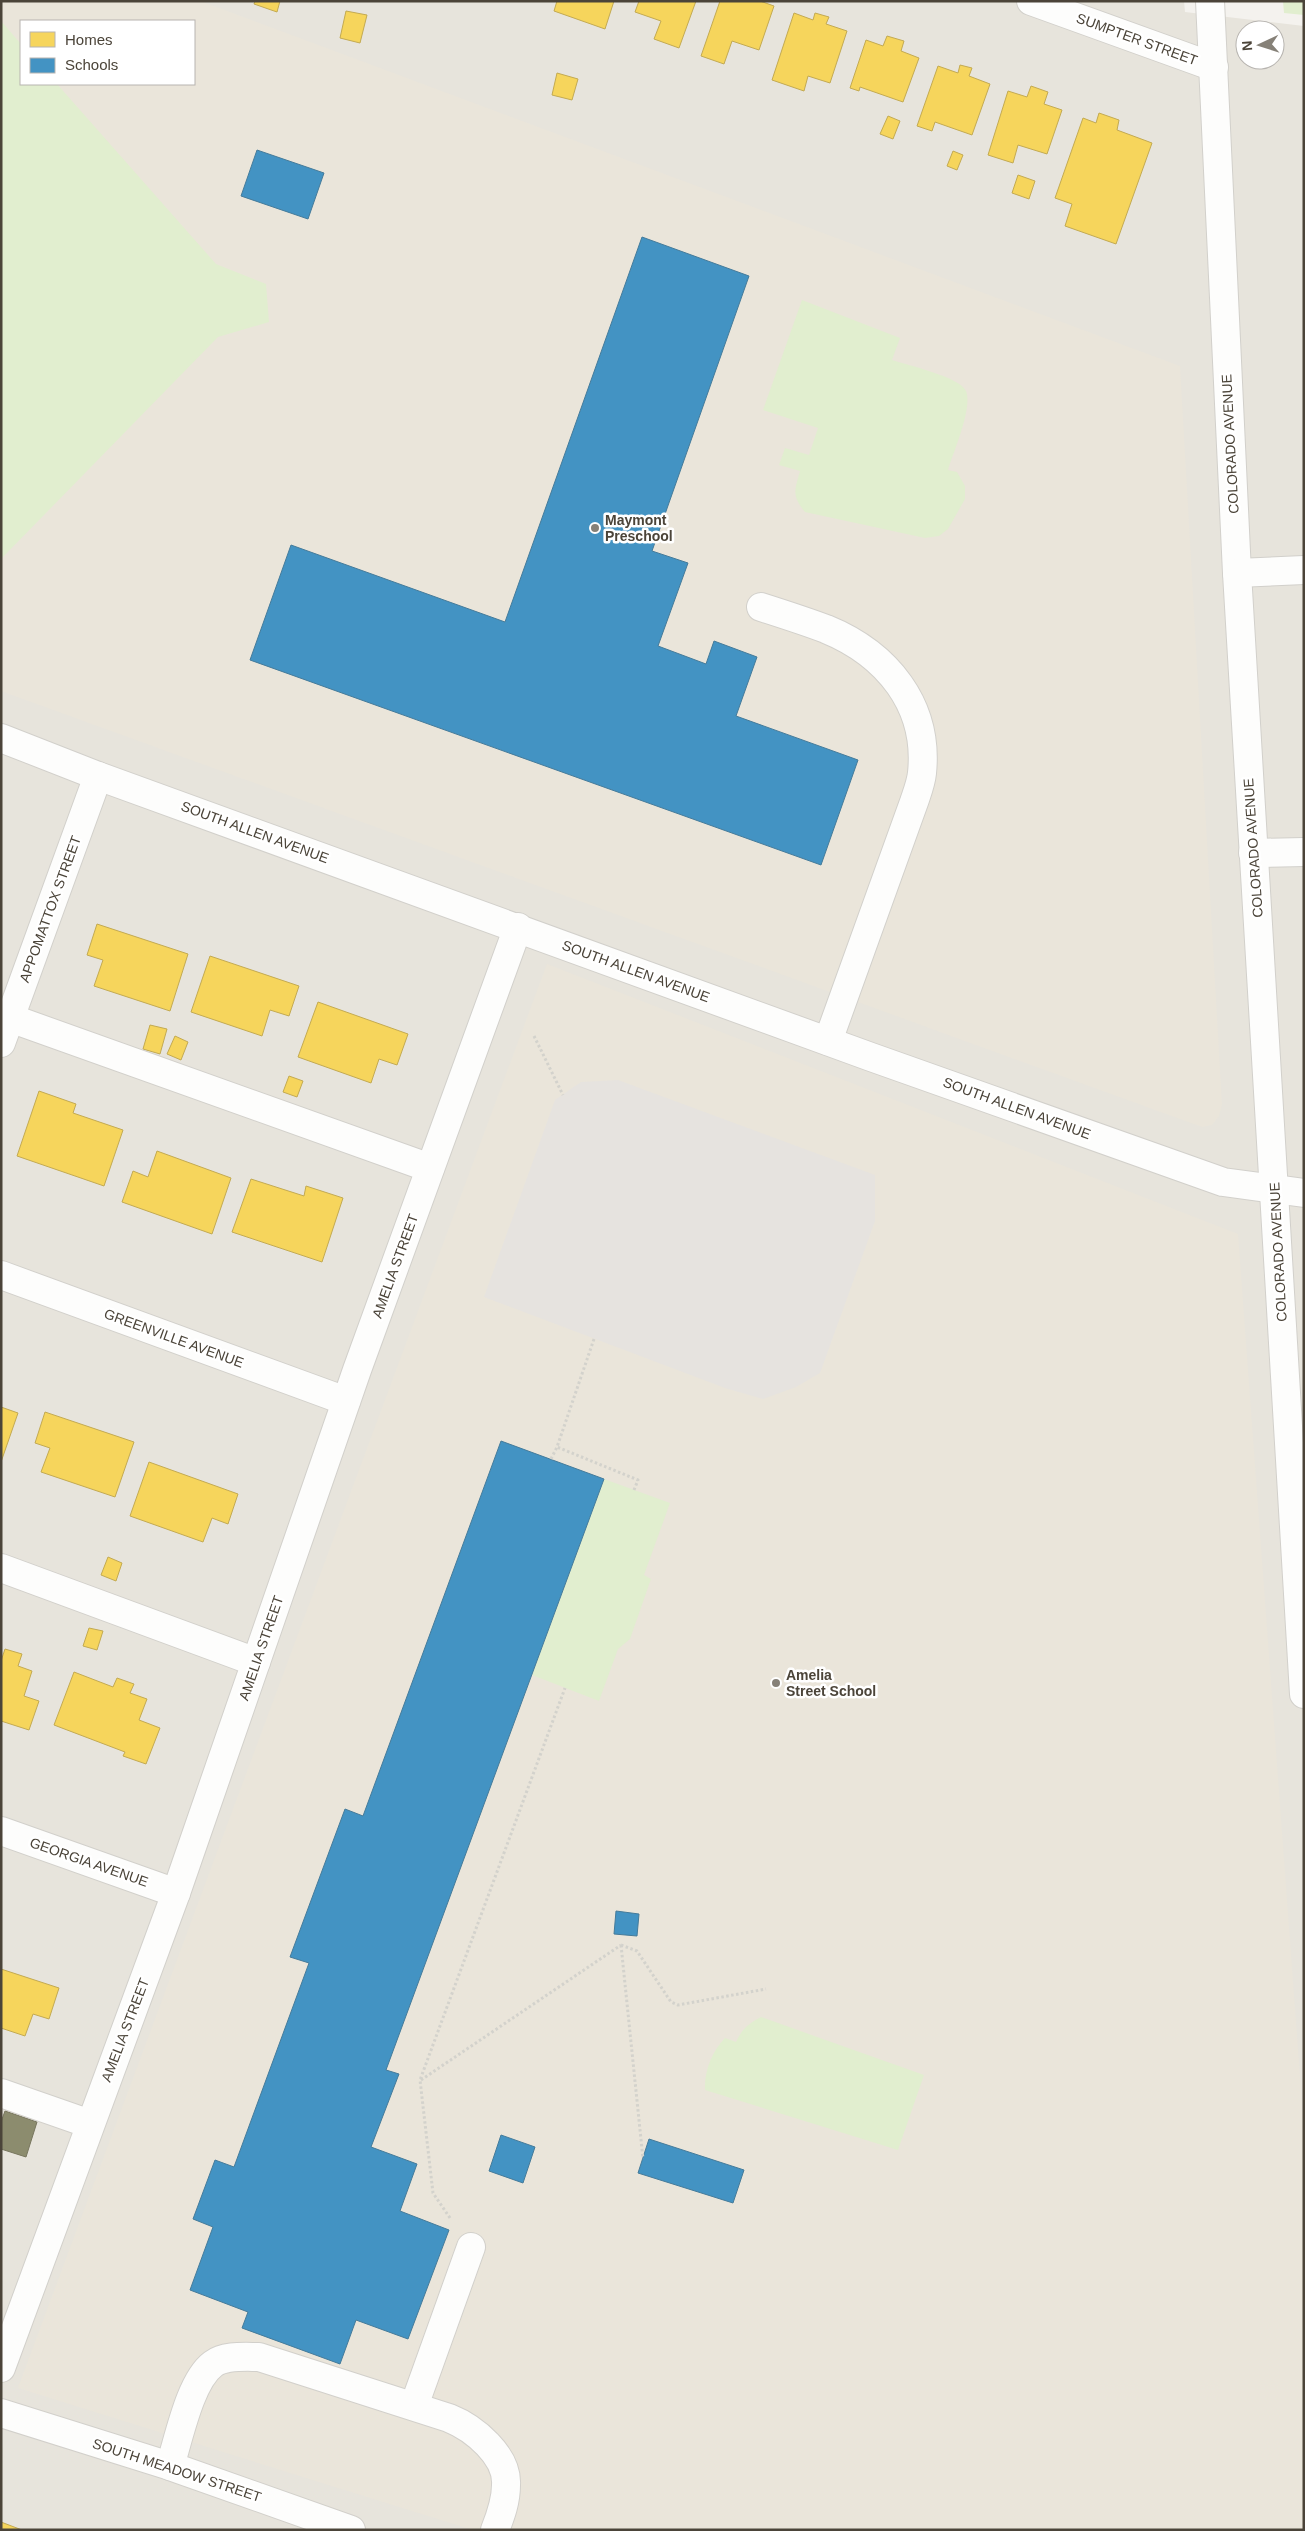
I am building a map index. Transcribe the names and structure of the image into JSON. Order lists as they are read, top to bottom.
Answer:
{
  "streets": {
    "street": [
      "SUMPTER STREET",
      "COLORADO AVENUE",
      "SOUTH ALLEN AVENUE",
      "APPOMATTOX STREET",
      "AMELIA STREET",
      "GREENVILLE AVENUE",
      "GEORGIA AVENUE",
      "SOUTH MEADOW STREET"
    ]
  },
  "crossings": [
    ["SUMPTER STREET", "COLORADO AVENUE"],
    ["COLORADO AVENUE", "SOUTH ALLEN AVENUE"],
    ["SOUTH ALLEN AVENUE", "APPOMATTOX STREET"],
    ["SOUTH ALLEN AVENUE", "AMELIA STREET"],
    ["AMELIA STREET", "GREENVILLE AVENUE"],
    ["AMELIA STREET", "GEORGIA AVENUE"]
  ],
  "places": ["Maymont Preschool", "Amelia Street School"],
  "legend": ["Homes", "Schools"],
  "north": "left"
}
